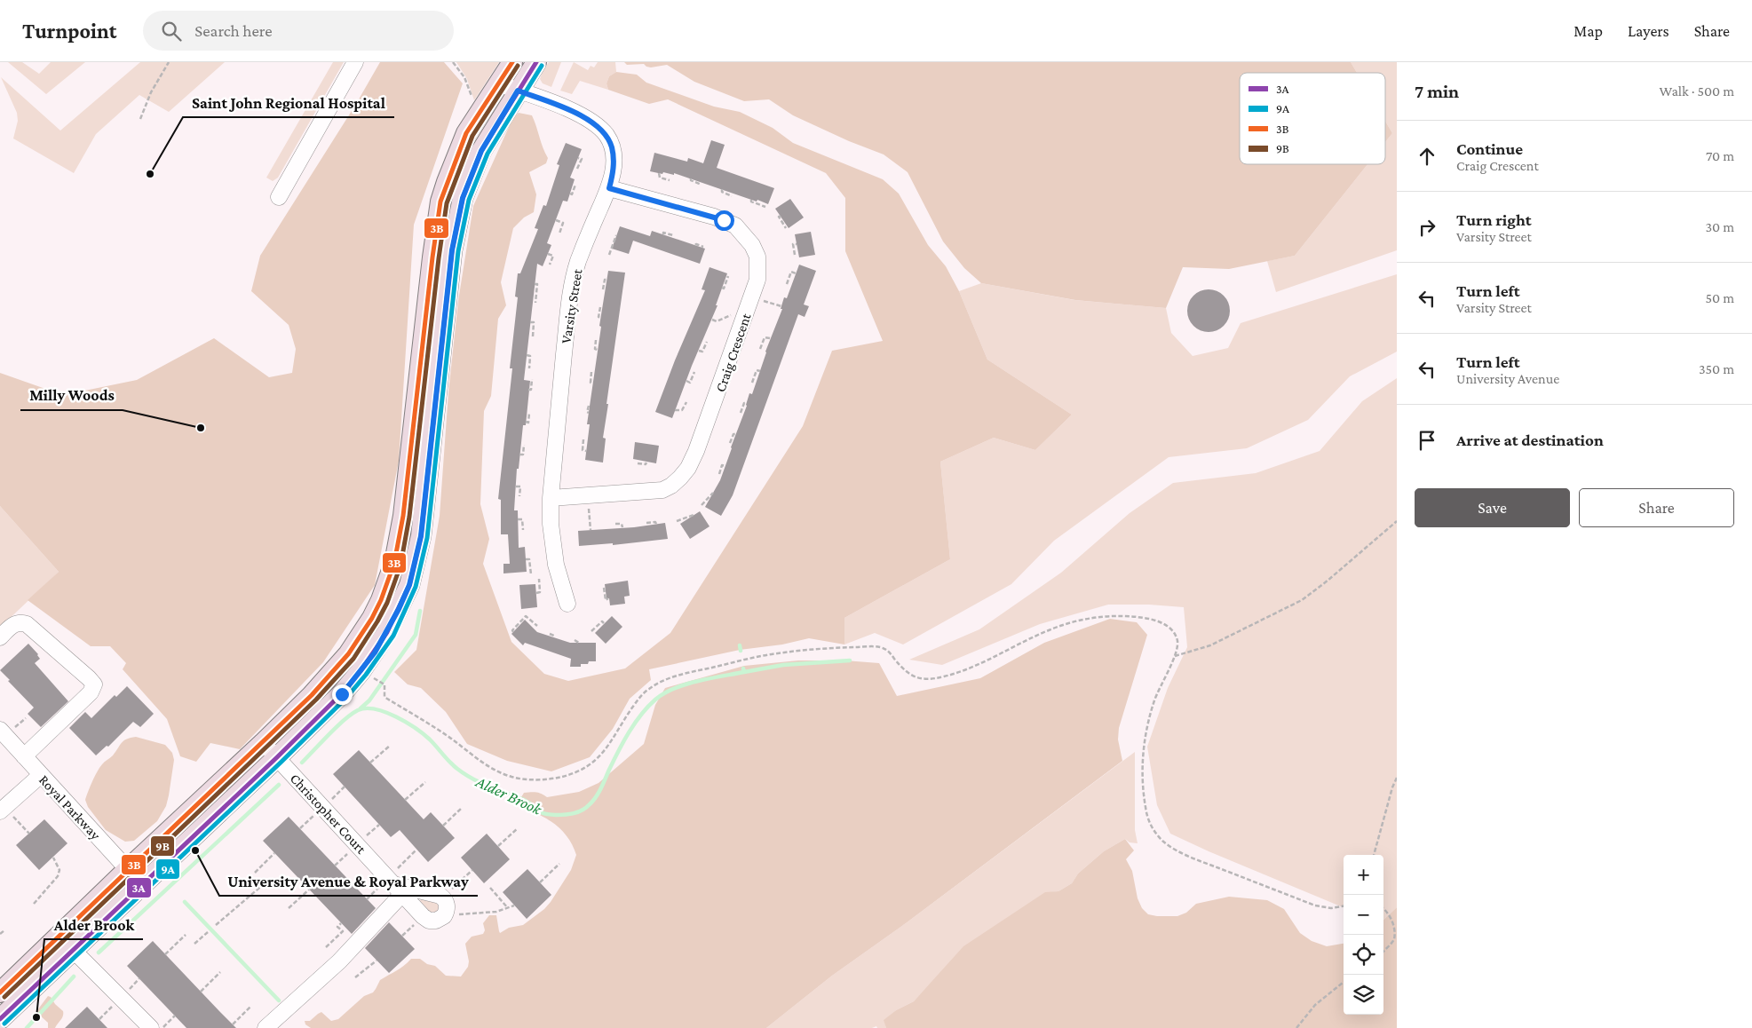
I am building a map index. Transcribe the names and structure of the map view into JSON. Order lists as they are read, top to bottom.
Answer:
{
  "streets": {
    "street": [
      "Varsity Street",
      "Craig Crescent",
      "Royal Parkway",
      "Christopher Court"
    ]
  },
  "crossings": [
    ["Varsity Street", "Craig Crescent"]
  ],
  "water": ["Alder Brook"],
  "places": [
    "Saint John Regional Hospital",
    "Milly Woods",
    "University Avenue & Royal Parkway",
    "Alder Brook"
  ],
  "lines": [
    "transit line 3A",
    "transit line 3B",
    "transit line 9A",
    "transit line 9B"
  ],
  "legend": [
    "3A",
    "9A",
    "3B",
    "9B"
  ],
  "page": {
    "header": "Turnpoint",
    "search": "Search here",
    "nav": ["Map", "Layers", "Share"],
    "heading": ["7 min", "Walk · 500 m"],
    "list": [
      ["Continue", "Craig Crescent", "70 m"],
      ["Turn right", "Varsity Street", "30 m"],
      ["Turn left", "Varsity Street", "50 m"],
      ["Turn left", "University Avenue", "350 m"],
      "Arrive at destination"
    ],
    "buttons": ["Save", "Share"],
    "map_buttons": ["+", "−"]
  }
}
